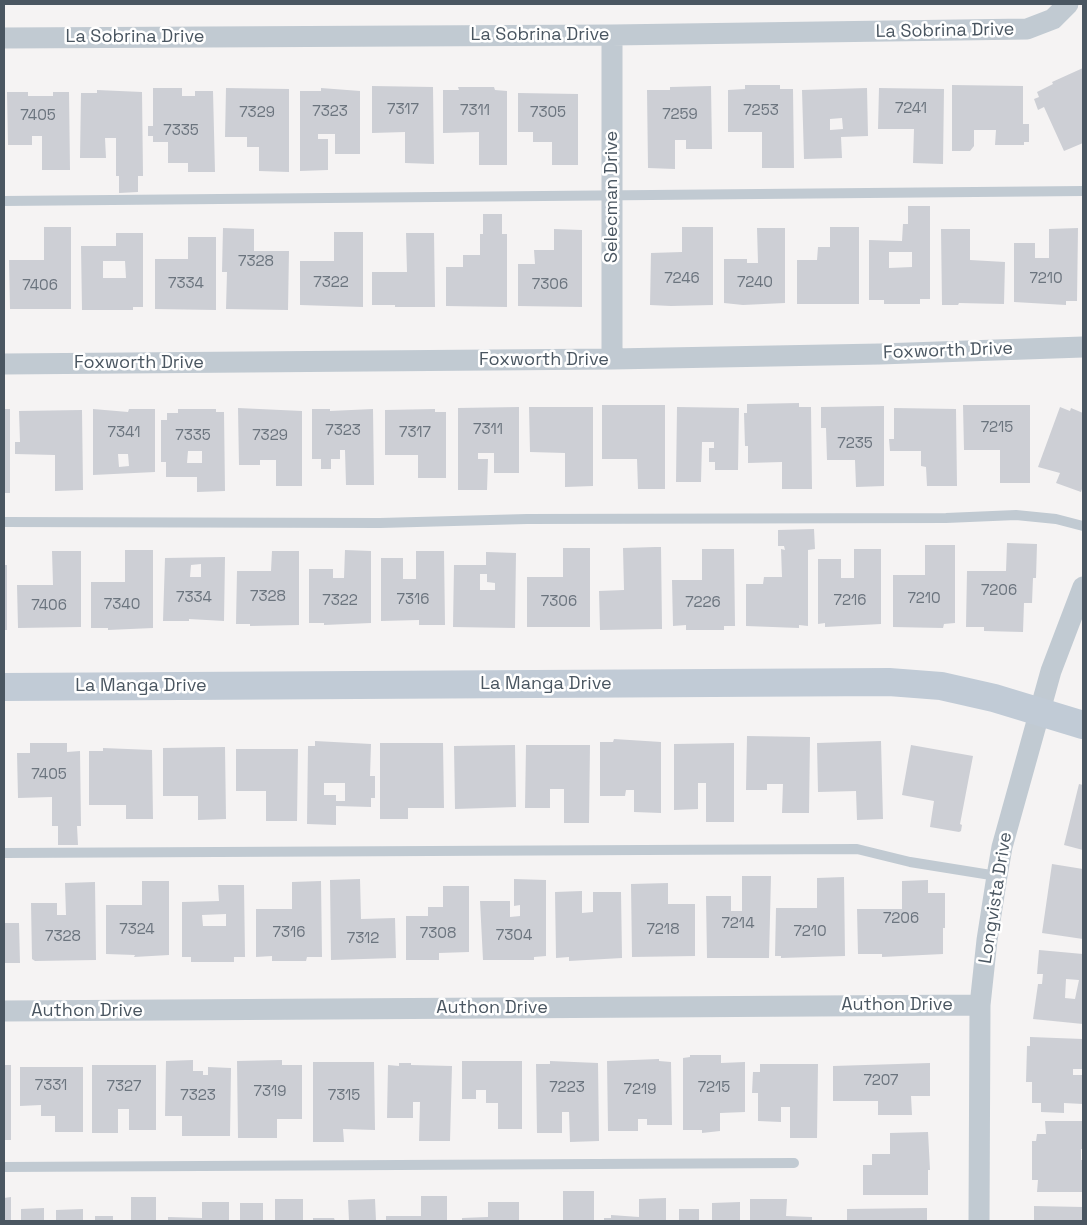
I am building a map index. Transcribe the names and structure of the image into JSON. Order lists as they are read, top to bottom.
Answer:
{
  "streets": {
    "street": [
      "La Sobrina Drive",
      "Selecman Drive",
      "Foxworth Drive",
      "La Manga Drive",
      "Longvista Drive",
      "Authon Drive"
    ]
  },
  "crossings": [
    ["La Sobrina Drive", "Selecman Drive"],
    ["Selecman Drive", "Foxworth Drive"],
    ["La Manga Drive", "Longvista Drive"],
    ["Longvista Drive", "Authon Drive"]
  ],
  "house_numbers": [
    "7241",
    "7317",
    "7311",
    "7253",
    "7323",
    "7329",
    "7305",
    "7259",
    "7405",
    "7335",
    "7328",
    "7246",
    "7210",
    "7322",
    "7240",
    "7334",
    "7306",
    "7406",
    "7215",
    "7311",
    "7323",
    "7341",
    "7317",
    "7335",
    "7329",
    "7235",
    "7206",
    "7328",
    "7334",
    "7210",
    "7316",
    "7322",
    "7216",
    "7306",
    "7226",
    "7340",
    "7406",
    "7405",
    "7206",
    "7214",
    "7324",
    "7218",
    "7210",
    "7316",
    "7308",
    "7304",
    "7328",
    "7312",
    "7207",
    "7331",
    "7327",
    "7223",
    "7215",
    "7219",
    "7319",
    "7323",
    "7315"
  ]
}
